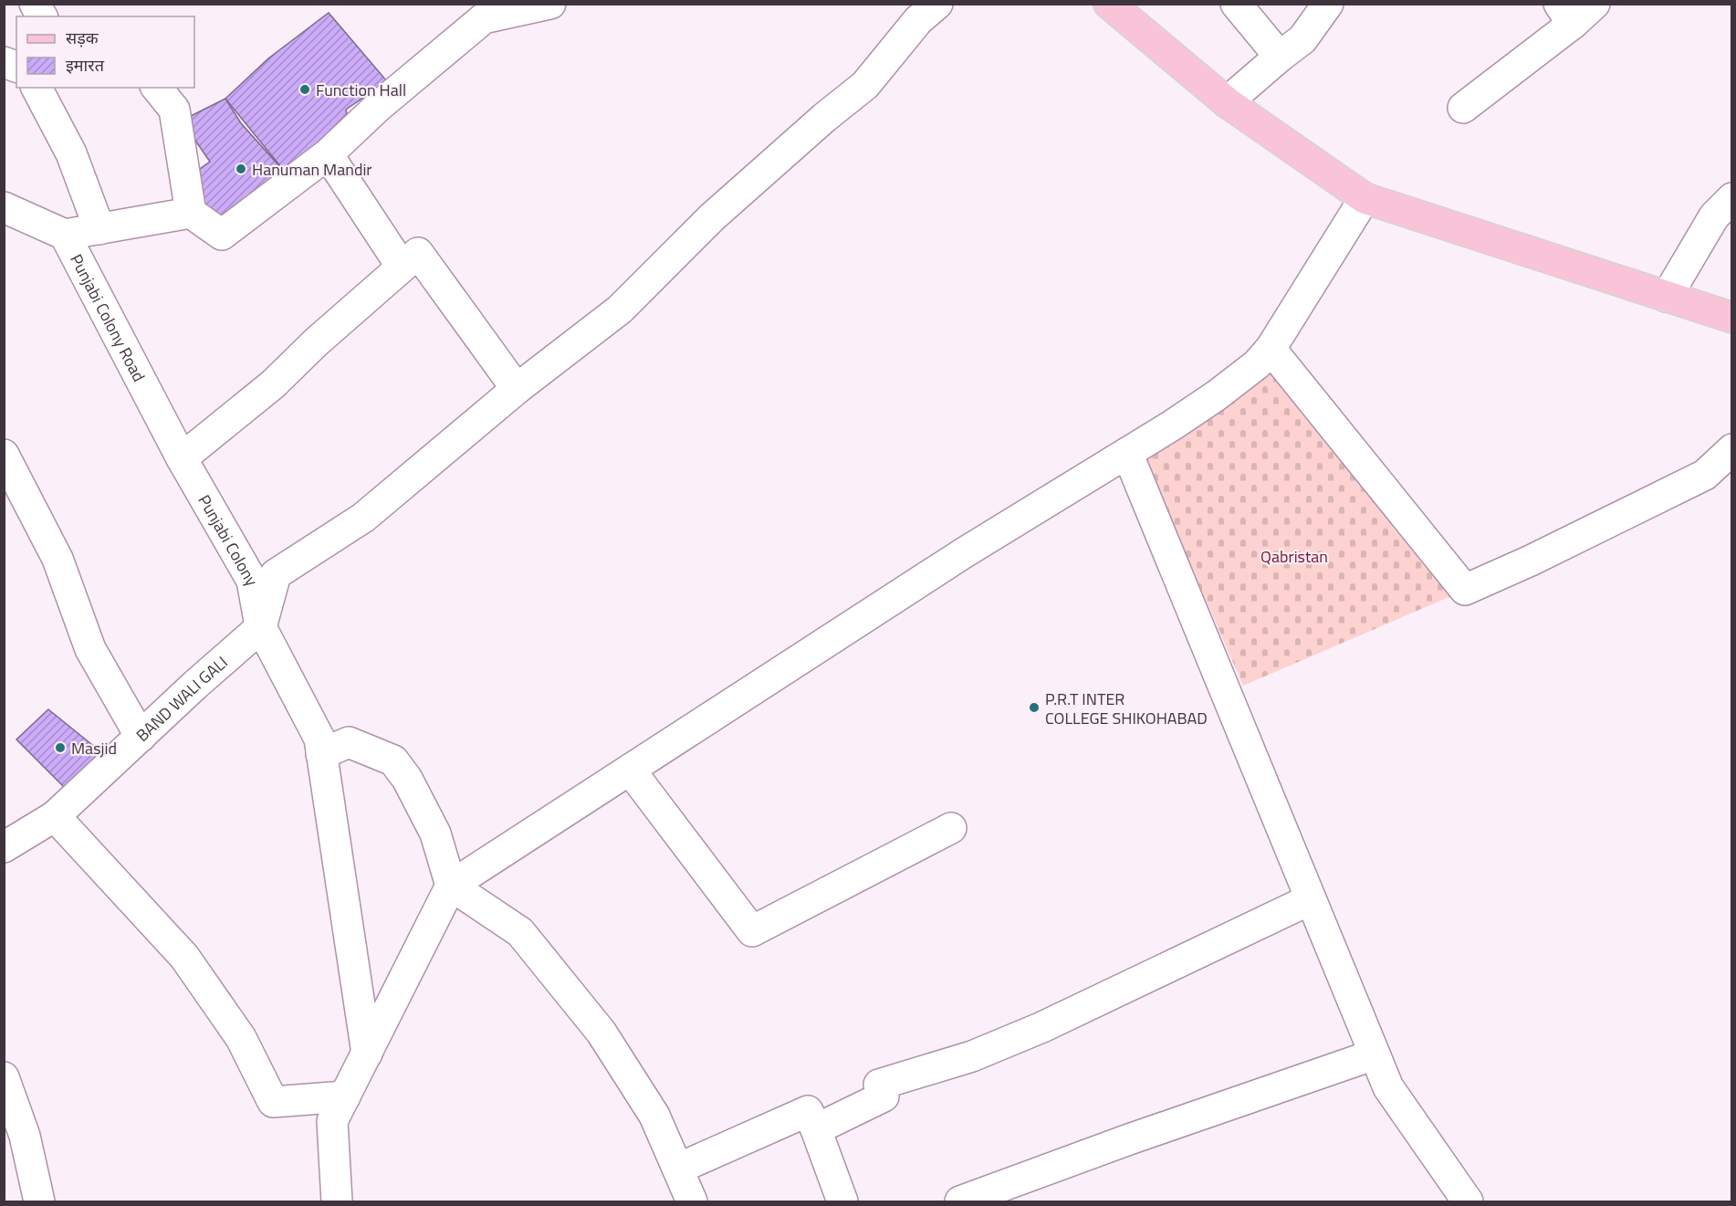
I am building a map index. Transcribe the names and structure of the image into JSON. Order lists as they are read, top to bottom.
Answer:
{
  "streets": {
    "street": ["Punjabi Colony Road", "Punjabi Colony", "BAND WALI GALI"]
  },
  "crossings": [
    ["Punjabi Colony Road", "Punjabi Colony"],
    ["Punjabi Colony", "BAND WALI GALI"]
  ],
  "parks": ["Qabristan"],
  "places": [
    "Function Hall",
    "Hanuman Mandir",
    "P.R.T INTER COLLEGE SHIKOHABAD",
    "Masjid"
  ],
  "legend": ["सड़क", "इमारत"]
}
